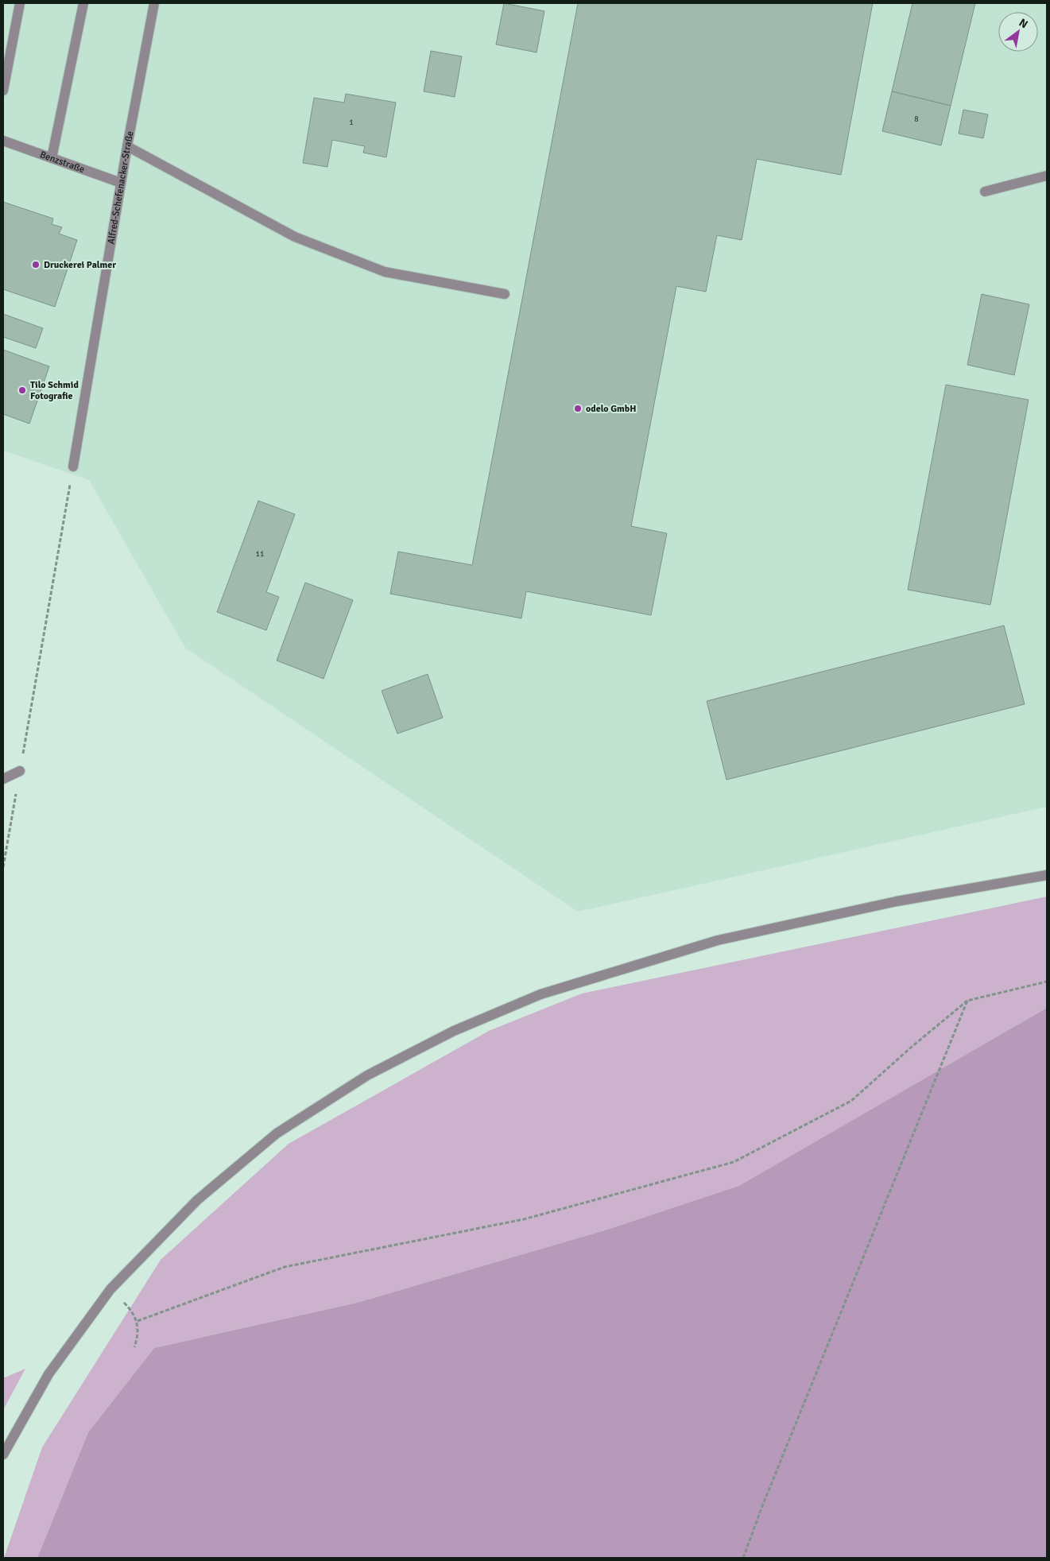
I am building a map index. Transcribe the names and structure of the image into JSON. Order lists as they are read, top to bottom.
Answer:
{
  "streets": {
    "street": ["Benzstraße", "Alfred-Schefenacker-Straße"]
  },
  "crossings": [
    ["Benzstraße", "Alfred-Schefenacker-Straße"]
  ],
  "places": ["Druckerei Palmer", "Tilo Schmid Fotografie", "odelo GmbH"],
  "house_numbers": ["8", "1", "11"],
  "north": "top right"
}
